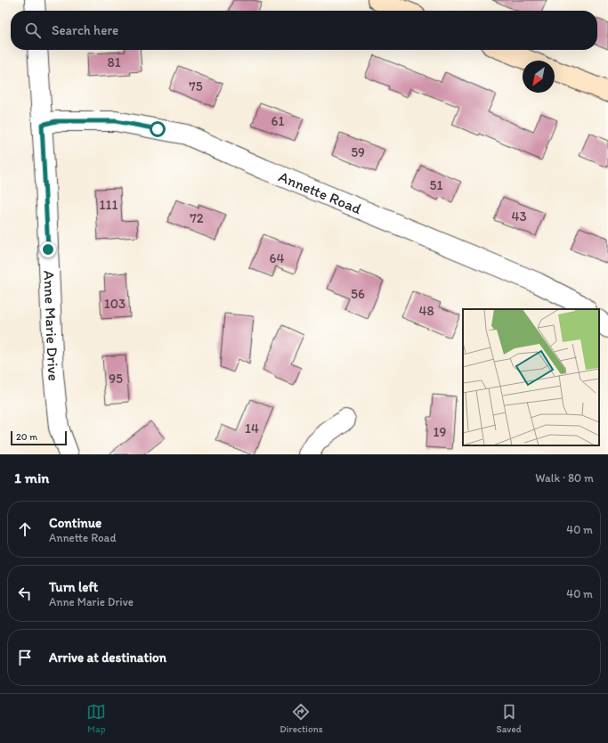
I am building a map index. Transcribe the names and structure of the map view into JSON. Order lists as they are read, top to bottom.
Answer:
{
  "streets": {
    "street": ["Annette Road", "Anne Marie Drive"]
  },
  "crossings": [
    ["Annette Road", "Anne Marie Drive"]
  ],
  "house_numbers": [
    "81",
    "75",
    "61",
    "59",
    "51",
    "111",
    "43",
    "72",
    "64",
    "56",
    "103",
    "48",
    "95",
    "14",
    "19"
  ],
  "scale_bar": "20 m",
  "north": "bottom left",
  "page": {
    "search": "Search here",
    "scale": "20 m",
    "heading": ["1 min", "Walk · 80 m"],
    "list": [
      ["Continue", "Annette Road", "40 m"],
      ["Turn left", "Anne Marie Drive", "40 m"],
      "Arrive at destination"
    ],
    "nav": ["Map", "Directions", "Saved"]
  }
}
